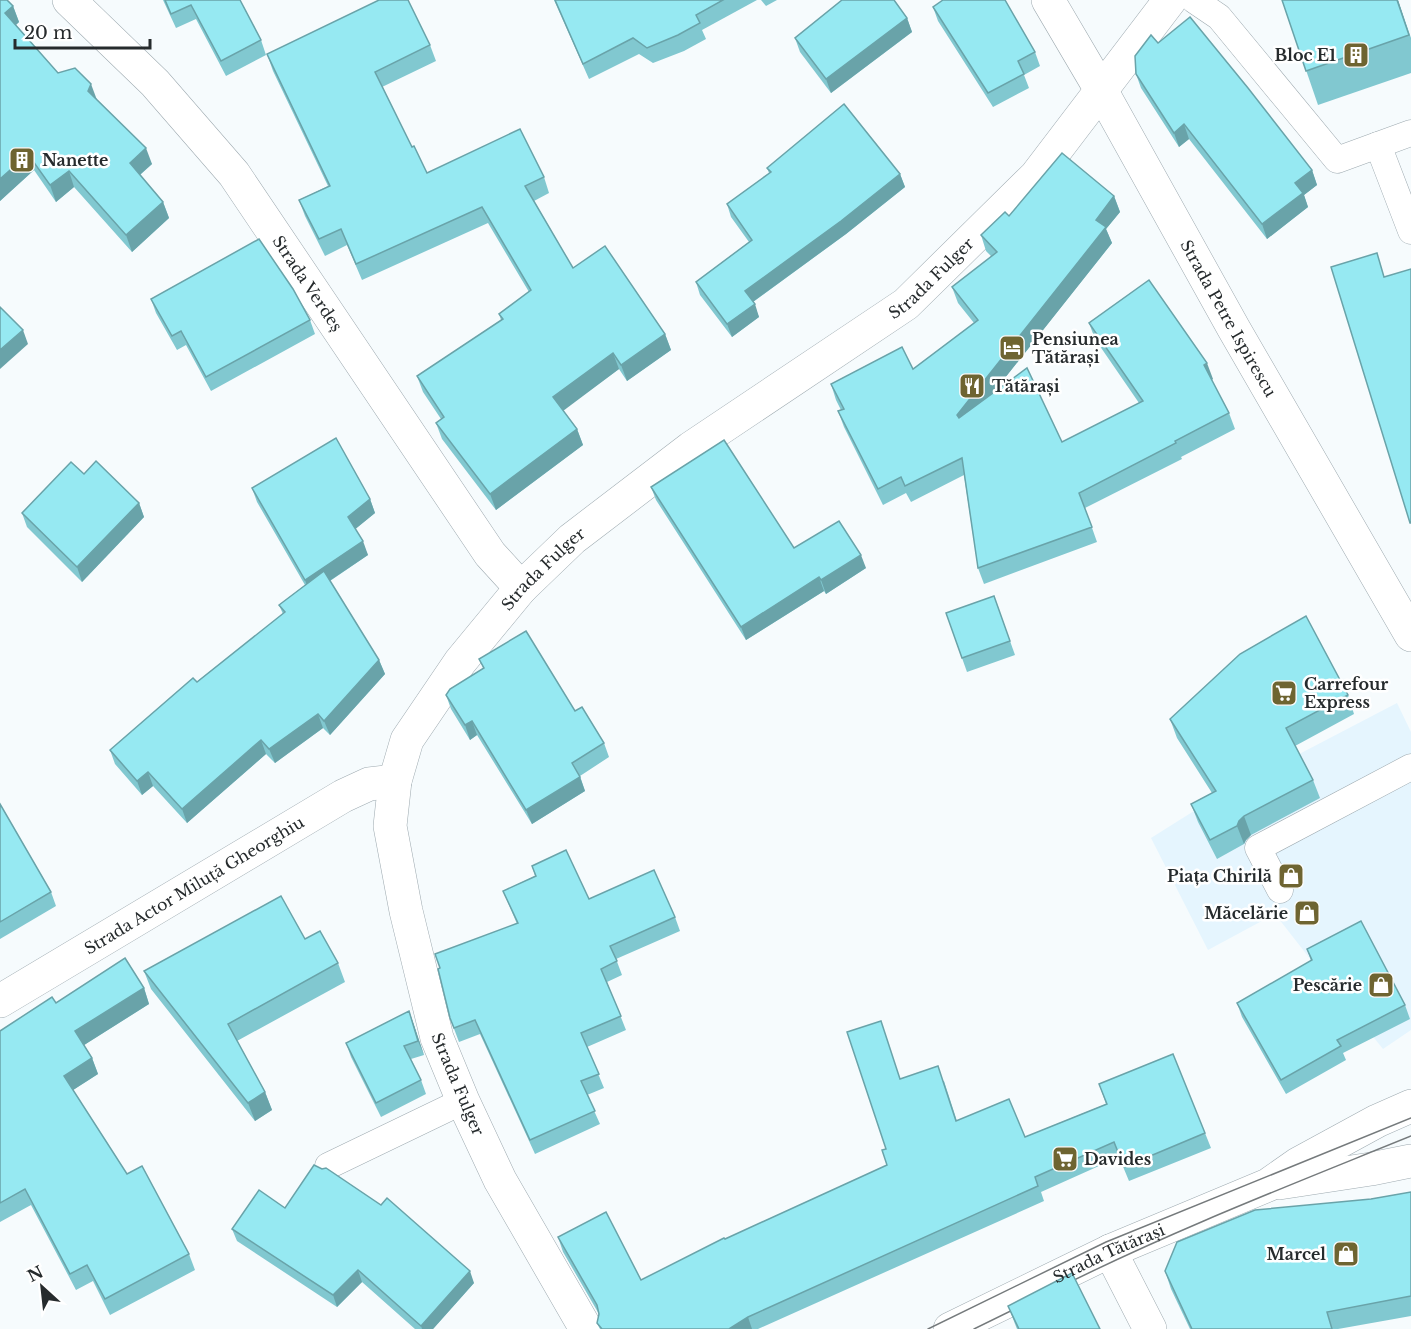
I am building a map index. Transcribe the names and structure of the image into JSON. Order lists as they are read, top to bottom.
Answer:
{
  "streets": {
    "street": [
      "Strada Fulger",
      "Strada Verdeș",
      "Strada Petre Ispirescu",
      "Strada Actor Miluță Gheorghiu",
      "Strada Tătărași"
    ]
  },
  "crossings": [
    ["Strada Fulger", "Strada Verdeș"],
    ["Strada Fulger", "Strada Petre Ispirescu"],
    ["Strada Fulger", "Strada Actor Miluță Gheorghiu"]
  ],
  "places": {
    "building": ["Bloc E1", "Nanette"],
    "hotel": ["Pensiunea Tătărași"],
    "restaurant": ["Tătărași"],
    "supermarket": ["Carrefour Express", "Davides"],
    "shop": [
      "Piața Chirilă",
      "Măcelărie",
      "Pescărie",
      "Marcel"
    ]
  },
  "scale_bar": "20 m",
  "north": "top left"
}
